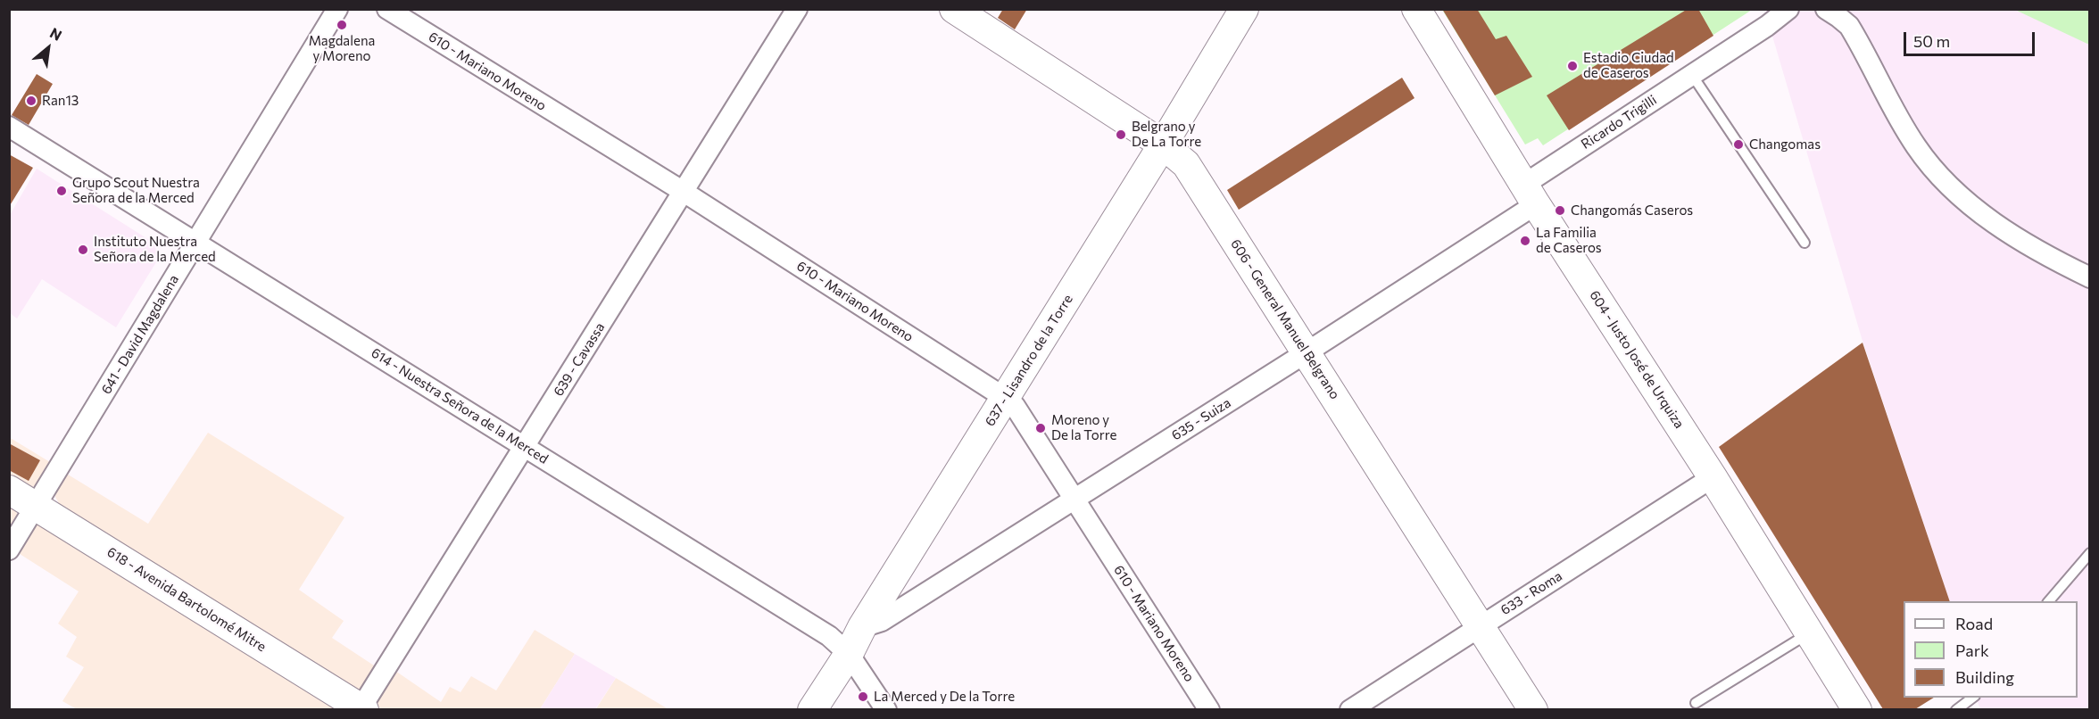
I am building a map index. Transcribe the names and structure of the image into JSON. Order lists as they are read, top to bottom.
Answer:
{
  "streets": {
    "street": [
      "610 - Mariano Moreno",
      "Ricardo Trigilli",
      "606 - General Manuel Belgrano",
      "641 - David Magdalena",
      "639 - Cavassa",
      "604 - Justo José de Urquiza",
      "637 - Lisandro de la Torre",
      "614 - Nuestra Señora de la Merced",
      "635 - Suiza",
      "633 - Roma",
      "618 - Avenida Bartolomé Mitre"
    ]
  },
  "crossings": [
    ["610 - Mariano Moreno", "639 - Cavassa"],
    ["610 - Mariano Moreno", "637 - Lisandro de la Torre"],
    ["610 - Mariano Moreno", "635 - Suiza"],
    ["Ricardo Trigilli", "604 - Justo José de Urquiza"],
    ["Ricardo Trigilli", "635 - Suiza"],
    ["606 - General Manuel Belgrano", "637 - Lisandro de la Torre"],
    ["606 - General Manuel Belgrano", "635 - Suiza"],
    ["606 - General Manuel Belgrano", "633 - Roma"],
    ["641 - David Magdalena", "614 - Nuestra Señora de la Merced"],
    ["641 - David Magdalena", "618 - Avenida Bartolomé Mitre"],
    ["639 - Cavassa", "614 - Nuestra Señora de la Merced"],
    ["639 - Cavassa", "618 - Avenida Bartolomé Mitre"],
    ["604 - Justo José de Urquiza", "635 - Suiza"],
    ["604 - Justo José de Urquiza", "633 - Roma"],
    ["637 - Lisandro de la Torre", "614 - Nuestra Señora de la Merced"],
    ["637 - Lisandro de la Torre", "635 - Suiza"]
  ],
  "places": [
    "Magdalena y Moreno",
    "Estadio Ciudad de Caseros",
    "Ran13",
    "Belgrano y De La Torre",
    "Changomas",
    "Grupo Scout Nuestra Señora de la Merced",
    "Changomás Caseros",
    "La Familia de Caseros",
    "Instituto Nuestra Señora de la Merced",
    "Moreno y De la Torre",
    "La Merced y De la Torre"
  ],
  "legend": ["Road", "Park", "Building"],
  "scale_bar": "50 m",
  "north": "top right"
}
